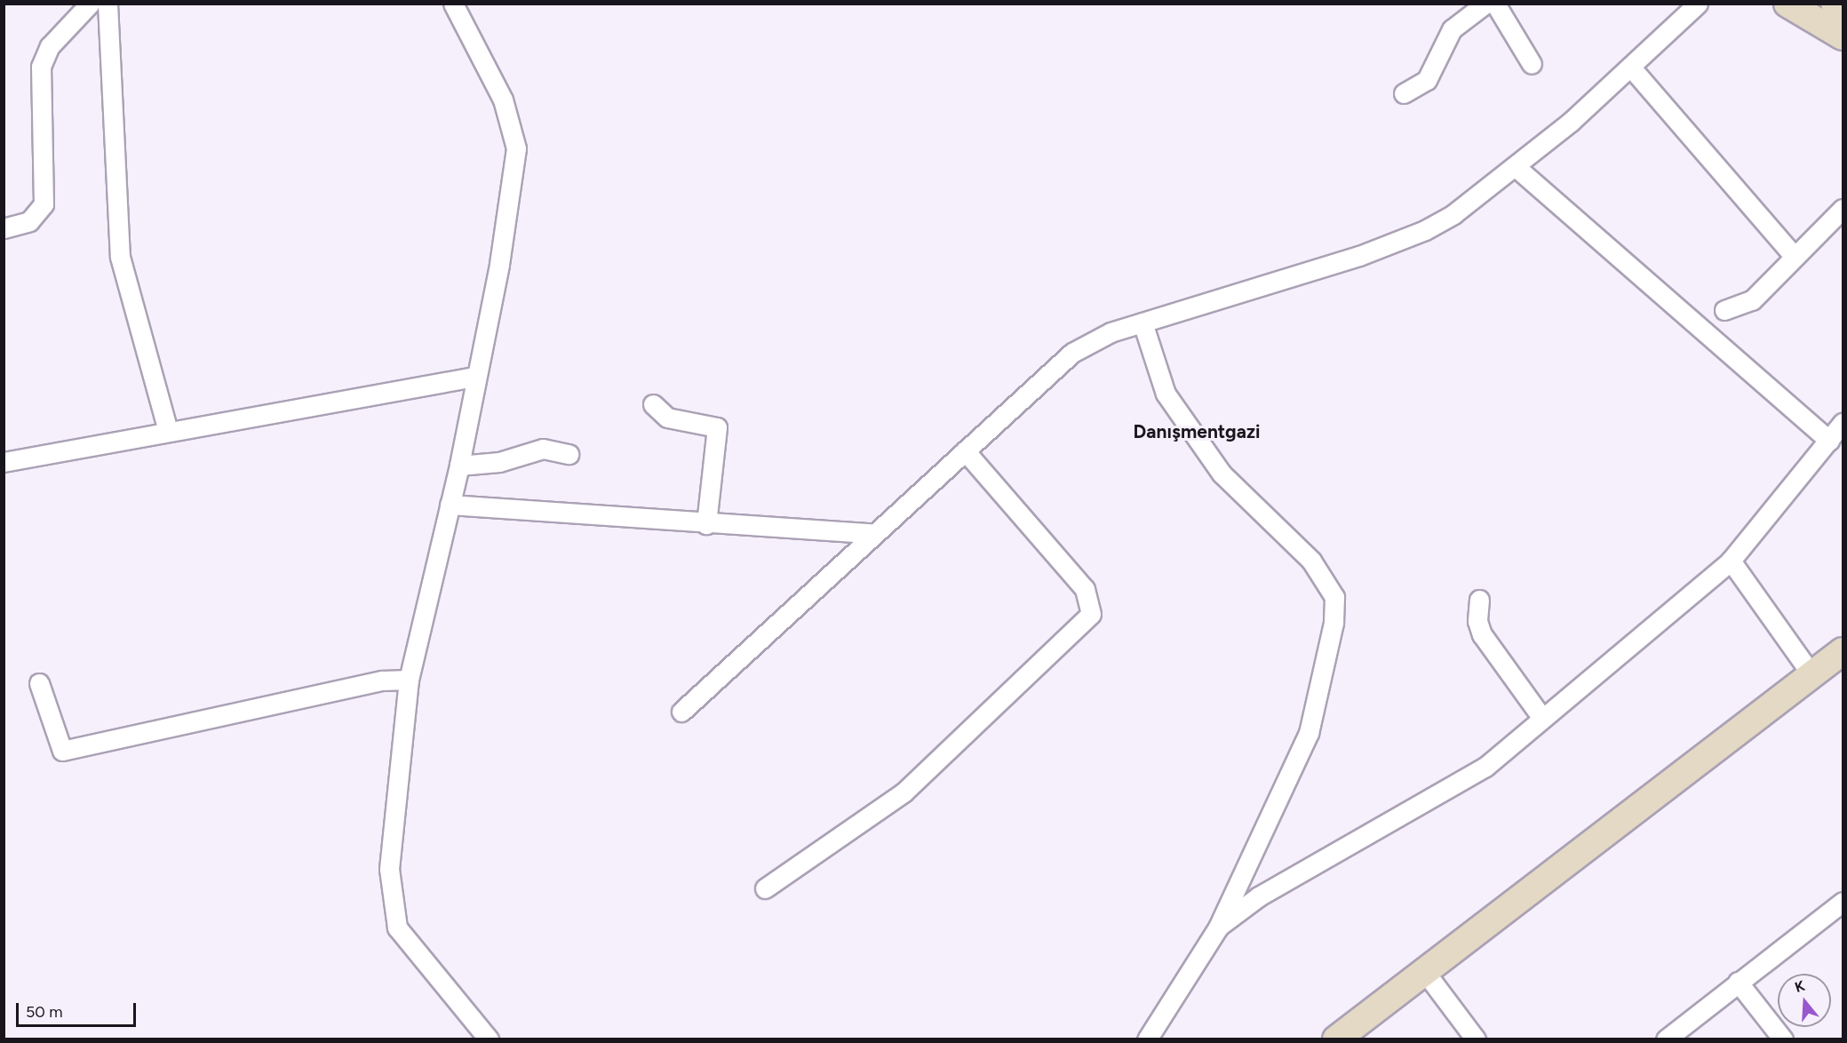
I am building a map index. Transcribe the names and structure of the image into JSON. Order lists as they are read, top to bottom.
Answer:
{
  "districts": ["Danışmentgazi"],
  "scale_bar": "50 m",
  "north": "top"
}
